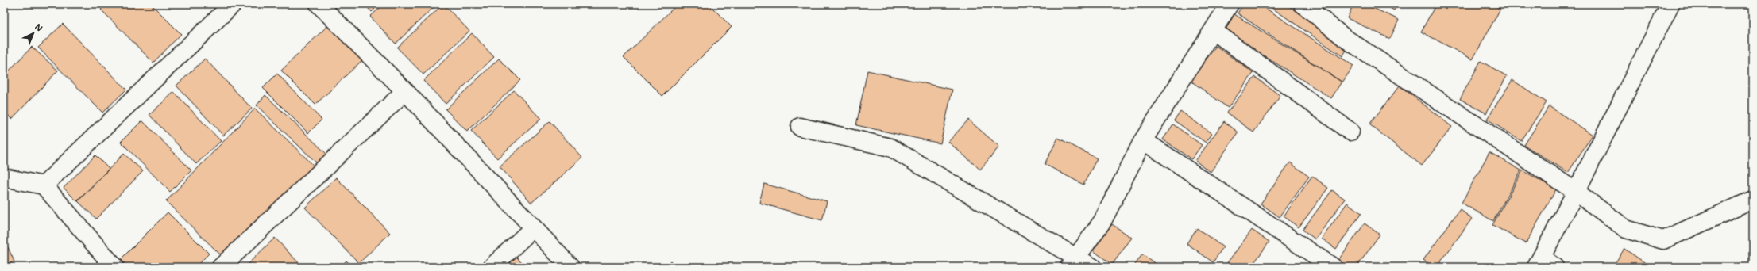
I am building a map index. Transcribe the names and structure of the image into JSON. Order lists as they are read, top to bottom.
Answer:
{
  "north": "top right"
}
